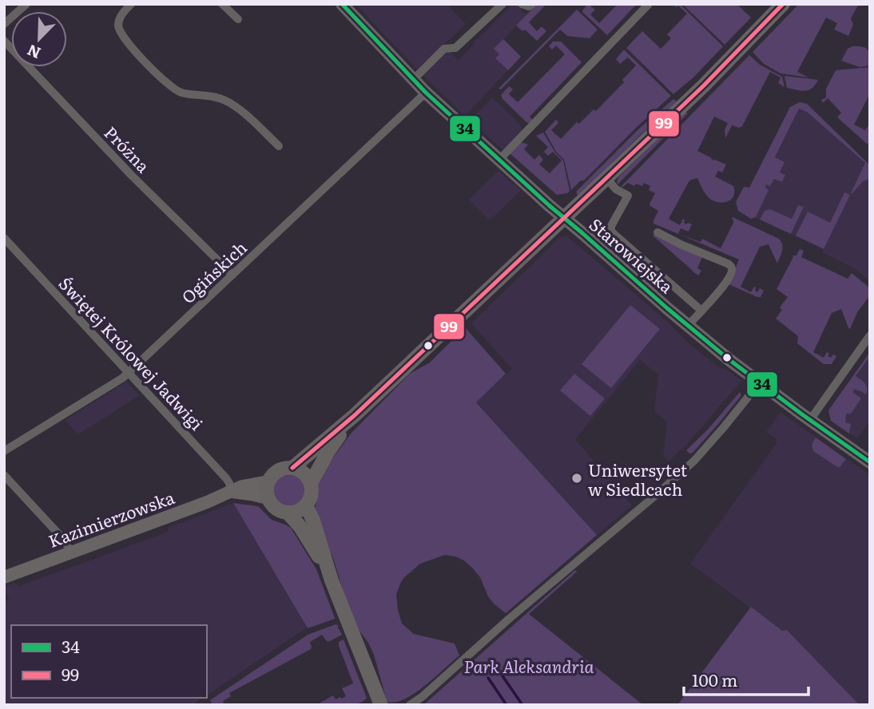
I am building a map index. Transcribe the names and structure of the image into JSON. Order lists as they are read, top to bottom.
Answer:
{
  "streets": {
    "main road": ["Starowiejska", "Kazimierzowska"],
    "street": ["Próżna", "Ogińskich", "Świętej Królowej Jadwigi"]
  },
  "crossings": [
    ["Próżna", "Ogińskich"],
    ["Starowiejska", "Ogińskich"],
    ["Ogińskich", "Świętej Królowej Jadwigi"],
    ["Świętej Królowej Jadwigi", "Kazimierzowska"]
  ],
  "parks": ["Park Aleksandria"],
  "places": ["Uniwersytet w Siedlcach"],
  "lines": ["transit line 34", "transit line 99"],
  "legend": ["34", "99"],
  "scale_bar": "100 m",
  "north": "bottom left"
}
